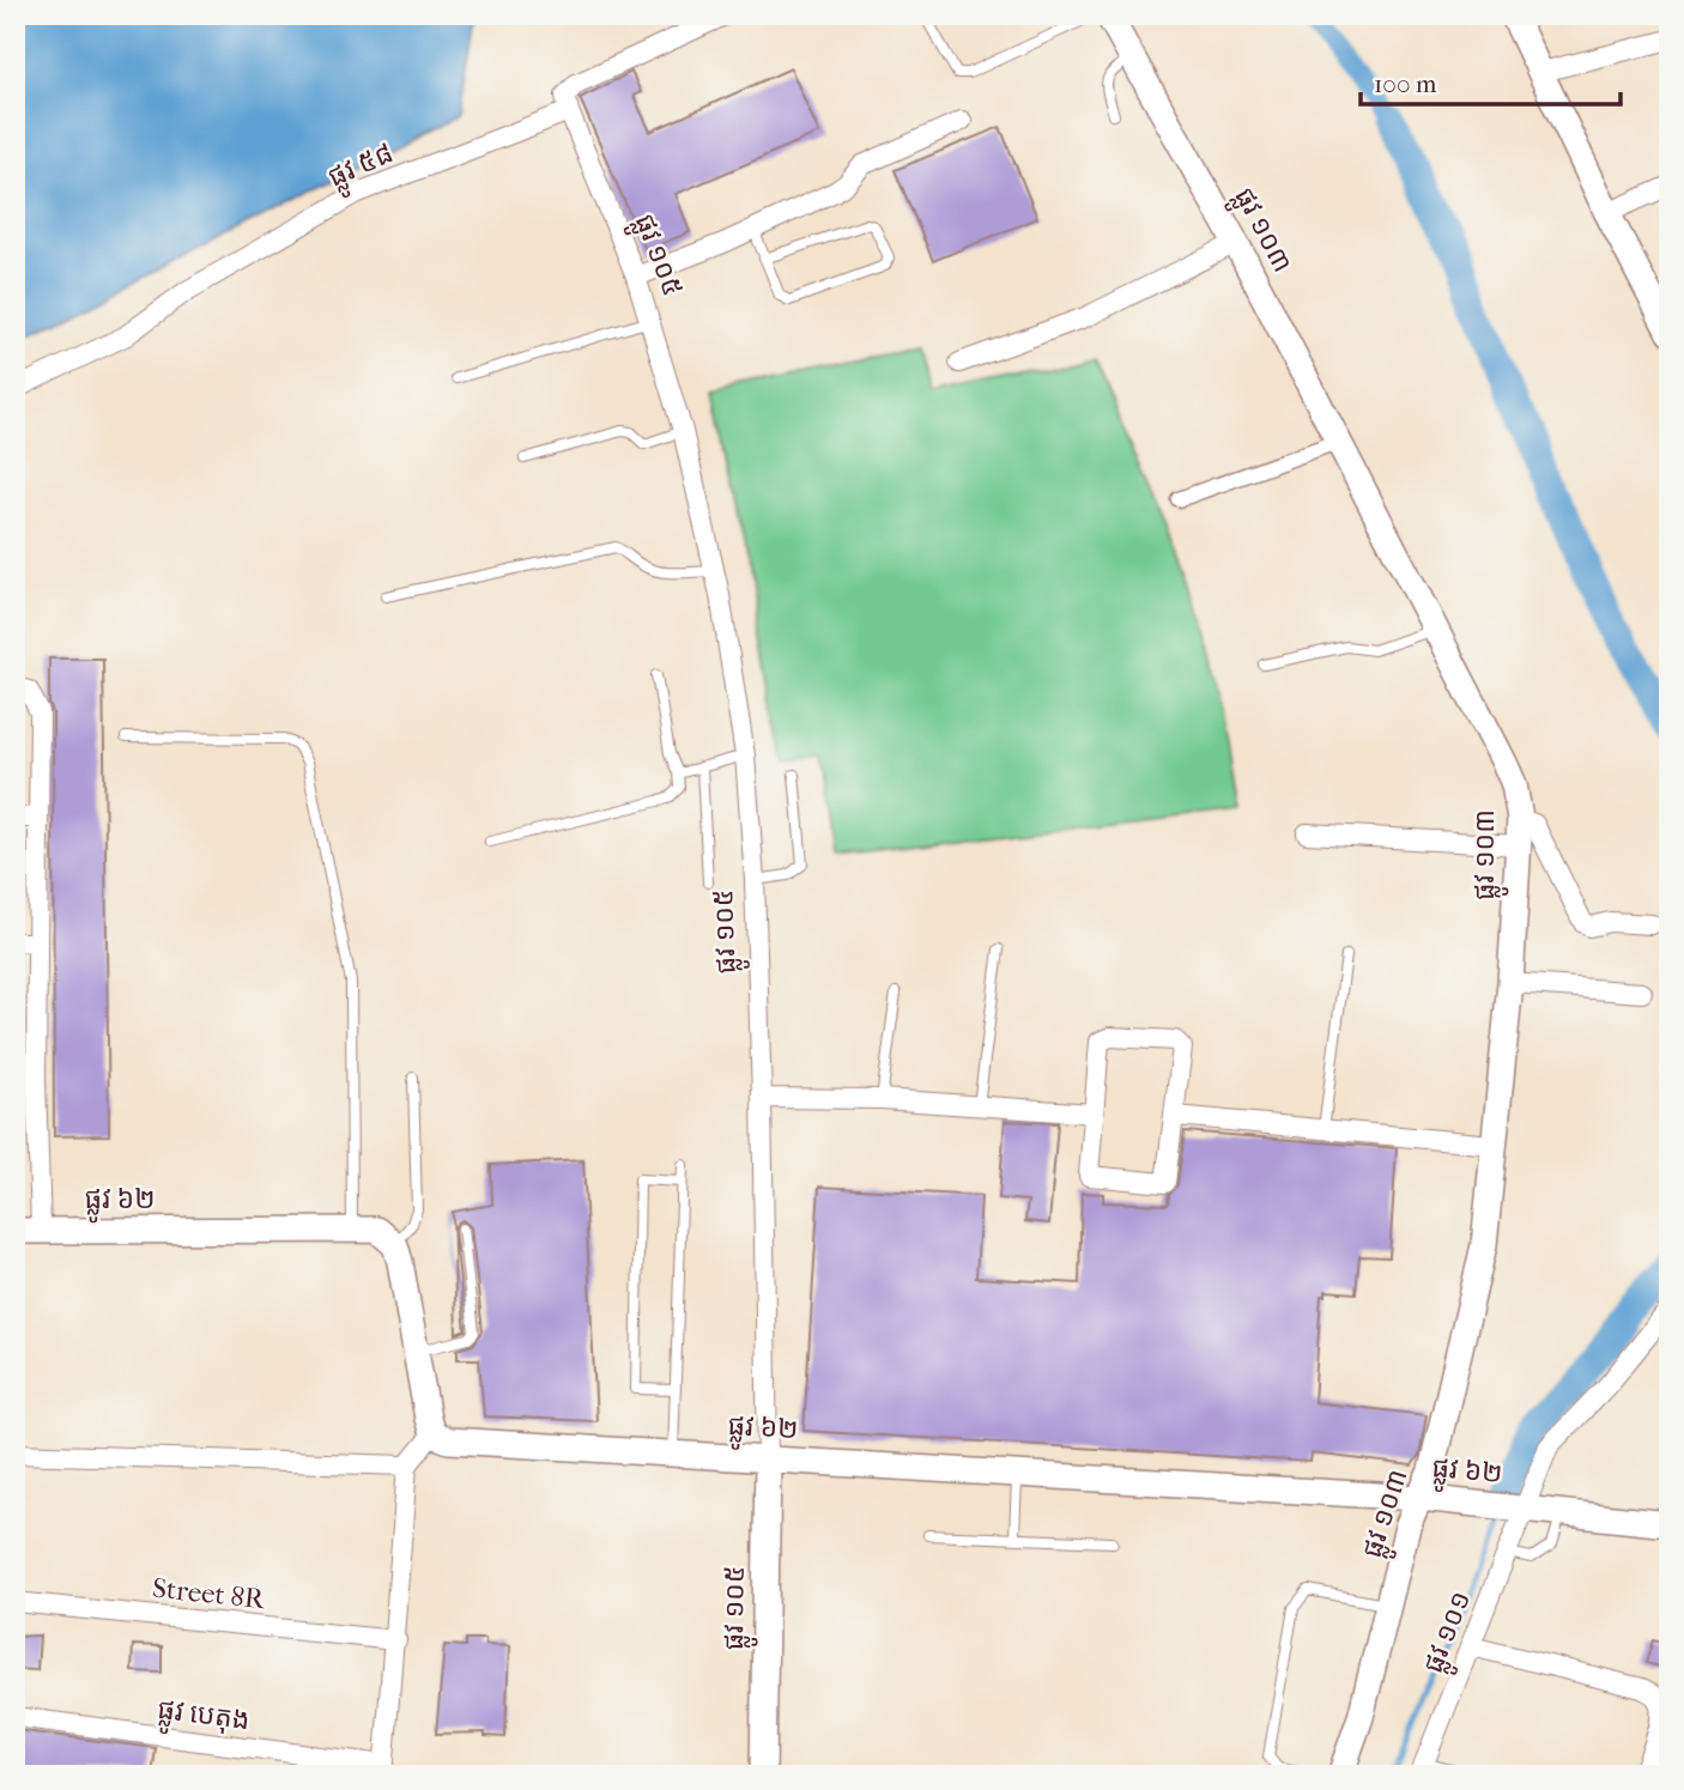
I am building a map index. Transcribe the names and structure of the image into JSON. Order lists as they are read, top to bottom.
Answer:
{
  "streets": {
    "street": [
      "ផ្លូវ ៥៨",
      "ផ្លូវ ១០៣",
      "ផ្លូវ ១០៥",
      "ផ្លូវ ៦២",
      "Street 8R",
      "ផ្លូវ ១០១",
      "ផ្លូវ បេតុង"
    ]
  },
  "crossings": [
    ["ផ្លូវ ៥៨", "ផ្លូវ ១០៥"],
    ["ផ្លូវ ១០៣", "ផ្លូវ ៦២"],
    ["ផ្លូវ ១០៥", "ផ្លូវ ៦២"],
    ["ផ្លូវ ៦២", "ផ្លូវ ១០១"]
  ],
  "scale_bar": "100 m"
}
